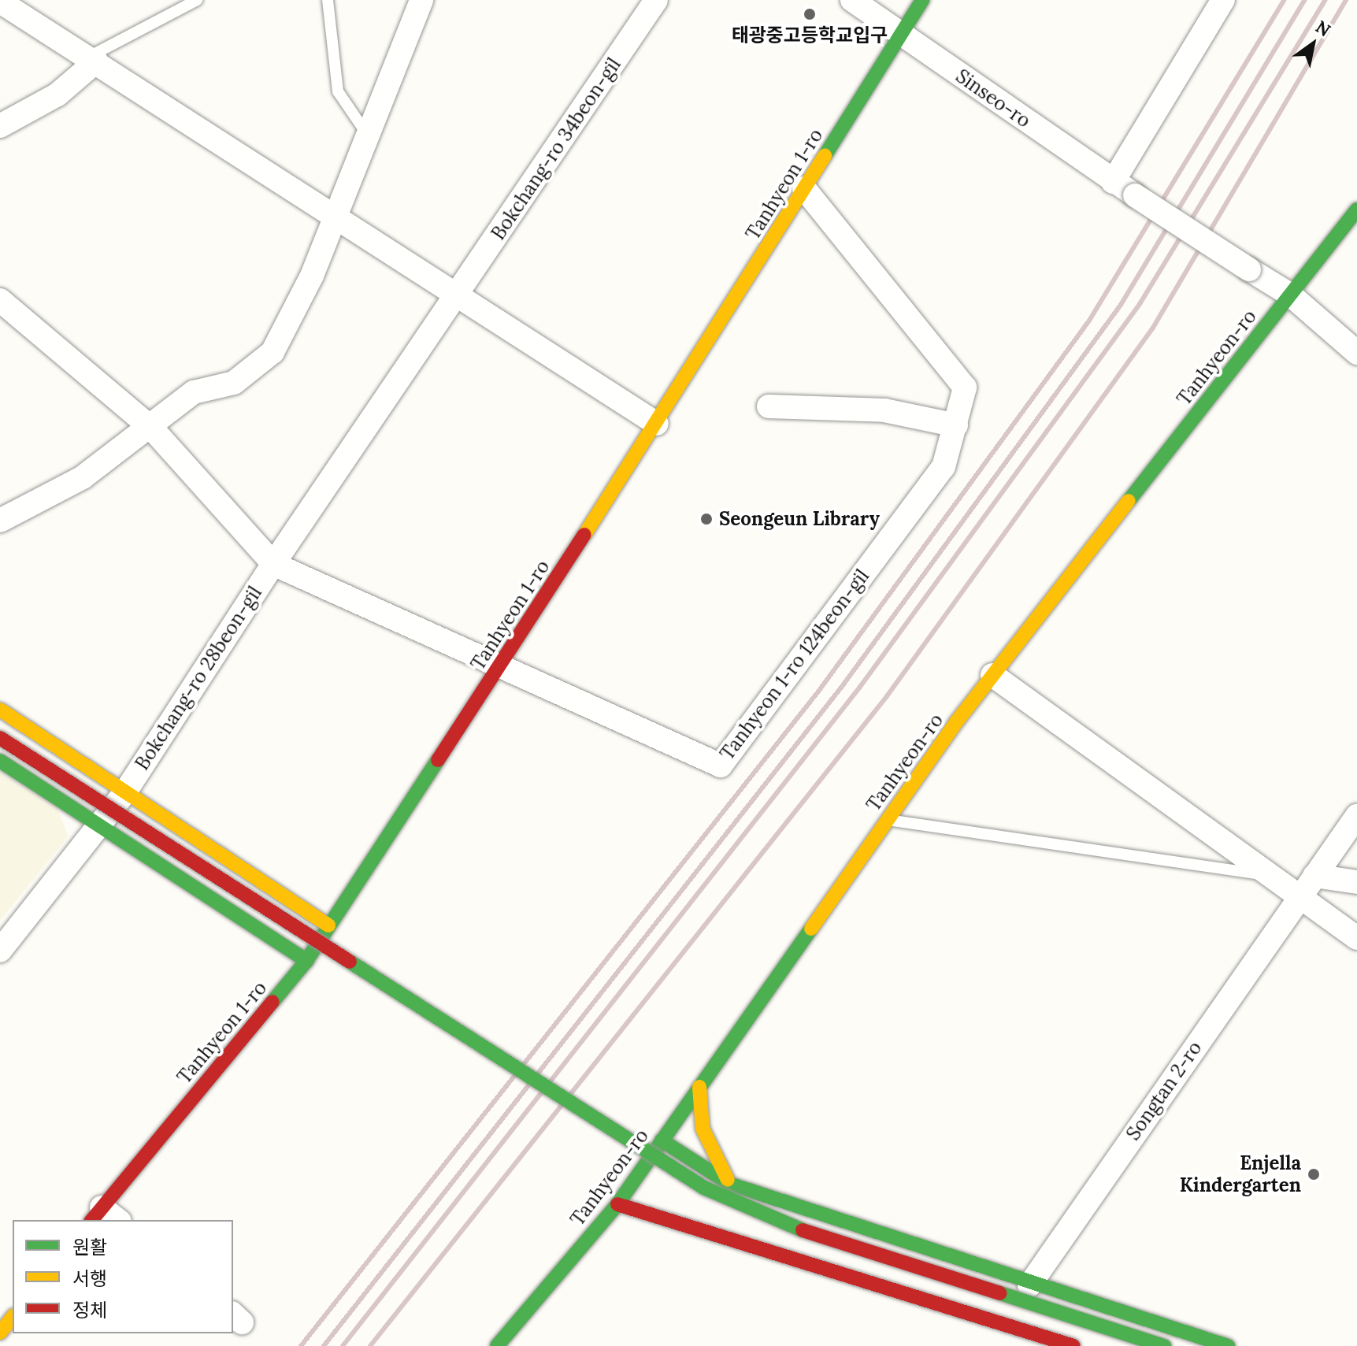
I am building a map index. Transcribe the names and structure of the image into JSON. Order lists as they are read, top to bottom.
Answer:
{
  "streets": {
    "street": [
      "Sinseo-ro",
      "Bokchang-ro 34beon-gil",
      "Tanhyeon 1-ro",
      "Tanhyeon-ro",
      "Tanhyeon 1-ro 124beon-gil",
      "Bokchang-ro 28beon-gil",
      "Songtan 2-ro"
    ]
  },
  "crossings": [
    ["Sinseo-ro", "Tanhyeon 1-ro"],
    ["Sinseo-ro", "Tanhyeon-ro"],
    ["Bokchang-ro 34beon-gil", "Bokchang-ro 28beon-gil"],
    ["Tanhyeon 1-ro", "Tanhyeon 1-ro 124beon-gil"]
  ],
  "places": ["태광중고등학교입구", "Seongeun Library", "Enjella Kindergarten"],
  "legend": ["원활", "서행", "정체"],
  "north": "top right"
}
